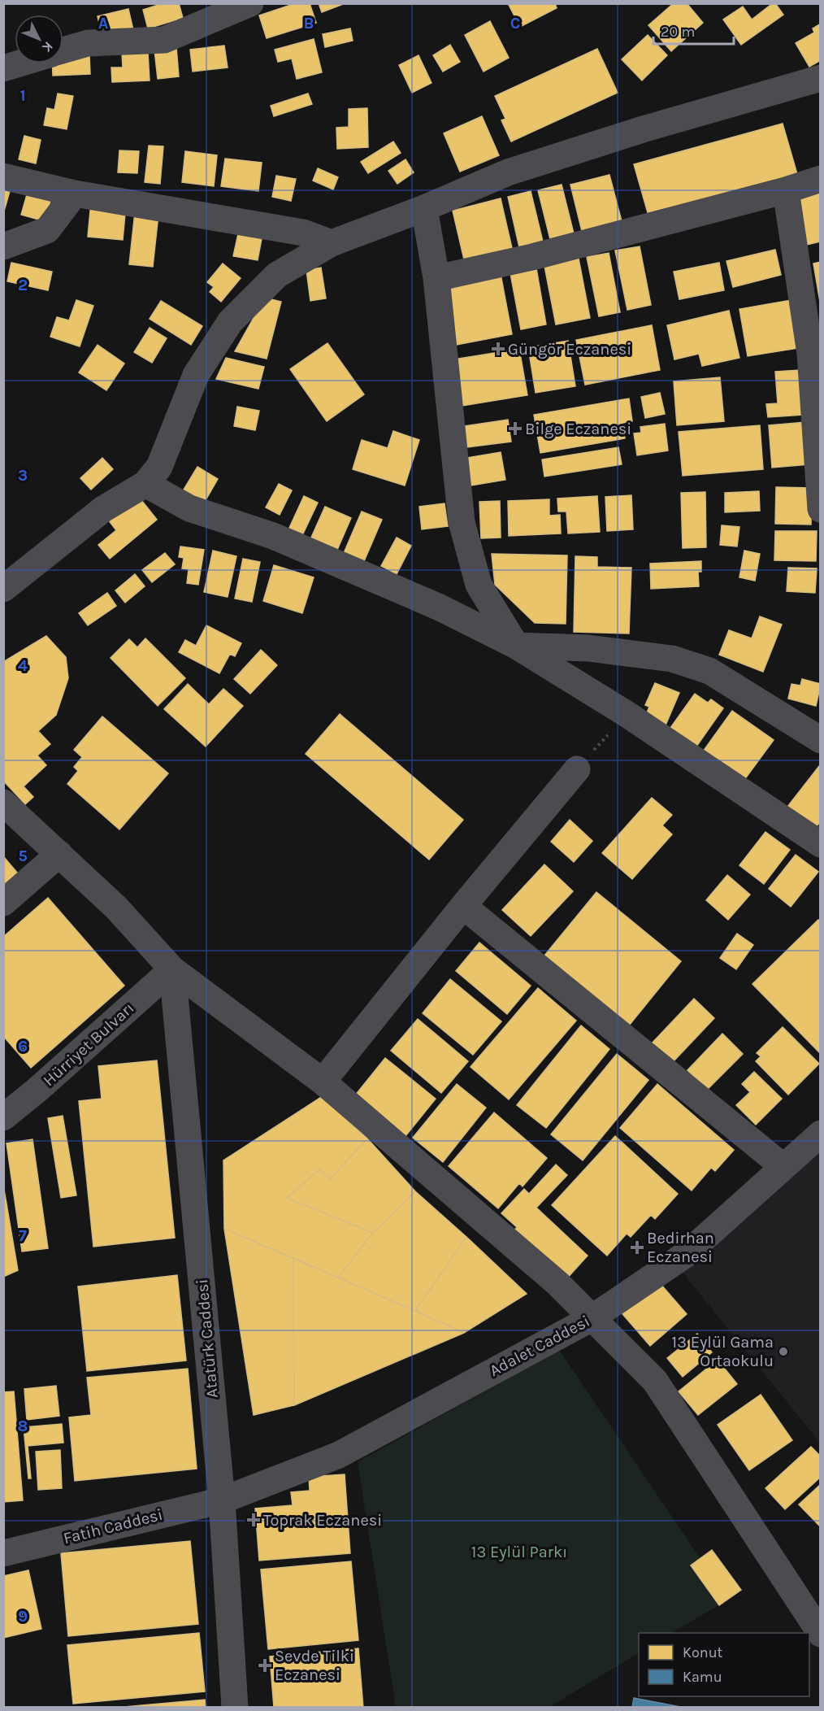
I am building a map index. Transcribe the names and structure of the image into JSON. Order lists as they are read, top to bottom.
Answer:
{
  "streets": {
    "street": [
      "Hürriyet Bulvarı",
      "Atatürk Caddesi",
      "Adalet Caddesi",
      "Fatih Caddesi"
    ]
  },
  "crossings": [
    ["Hürriyet Bulvarı", "Atatürk Caddesi"],
    ["Atatürk Caddesi", "Adalet Caddesi"],
    ["Atatürk Caddesi", "Fatih Caddesi"],
    ["Adalet Caddesi", "Fatih Caddesi"]
  ],
  "parks": ["13 Eylül Parkı"],
  "places": {
    "health": [
      "Güngör Eczanesi",
      "Bilge Eczanesi",
      "Bedirhan Eczanesi",
      "Toprak Eczanesi",
      "Sevde Tilki Eczanesi"
    ],
    "other": ["13 Eylül Gama Ortaokulu"]
  },
  "legend": ["Konut", "Kamu"],
  "scale_bar": "20 m",
  "north": "bottom right",
  "grid": {
    "columns": ["A", "B", "C"],
    "rows": [
      "1",
      "2",
      "3",
      "4",
      "5",
      "6",
      "7",
      "8",
      "9"
    ]
  }
}
